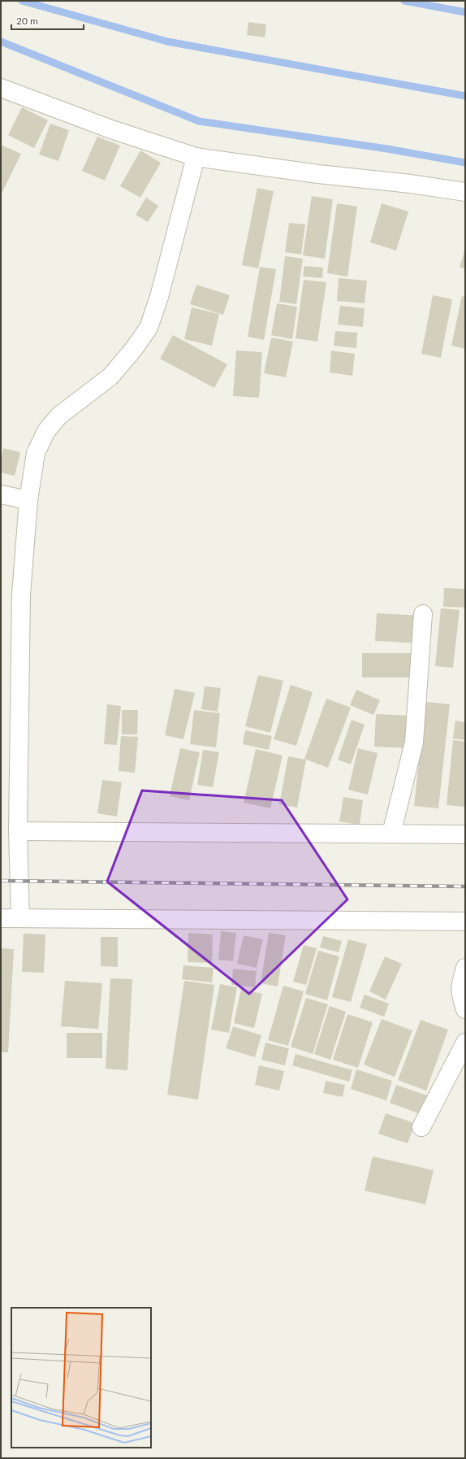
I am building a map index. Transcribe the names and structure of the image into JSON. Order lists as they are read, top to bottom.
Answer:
{
  "scale_bar": "20 m"
}
